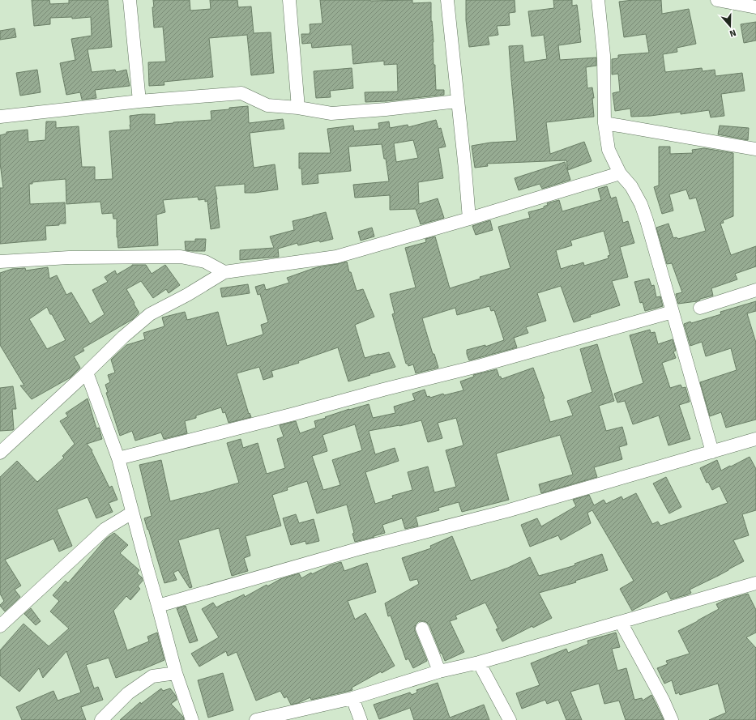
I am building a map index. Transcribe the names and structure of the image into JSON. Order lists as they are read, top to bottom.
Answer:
{
  "north": "bottom"
}
